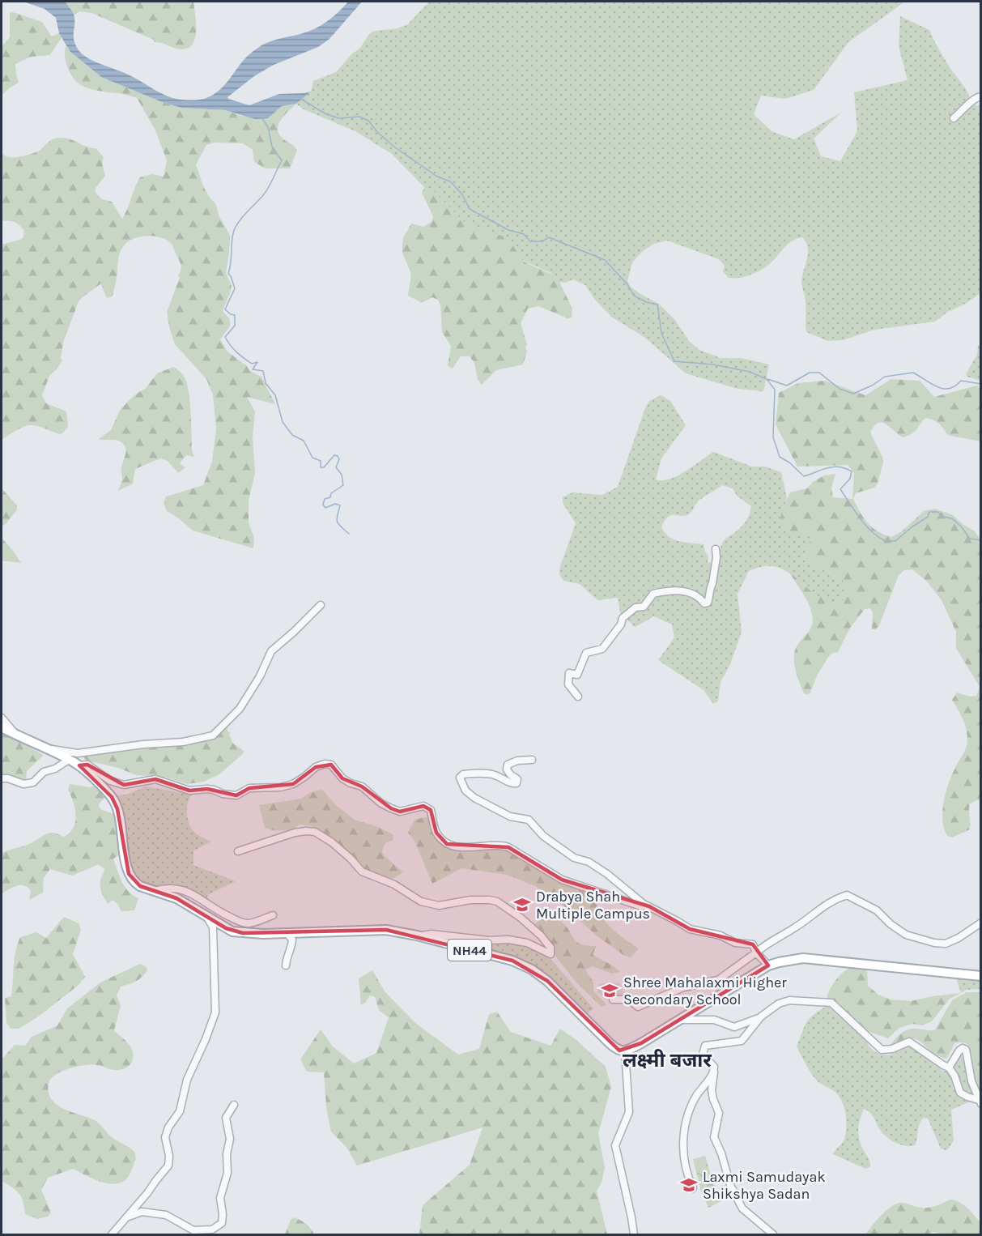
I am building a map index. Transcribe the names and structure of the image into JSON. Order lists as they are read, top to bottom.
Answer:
{
  "streets": {
    "main road": ["NH44"]
  },
  "districts": ["लक्ष्मी बजार"],
  "places": {
    "school or university": ["Drabya Shah Multiple Campus", "Shree Mahalaxmi Higher Secondary School", "Laxmi Samudayak Shikshya Sadan"]
  }
}
